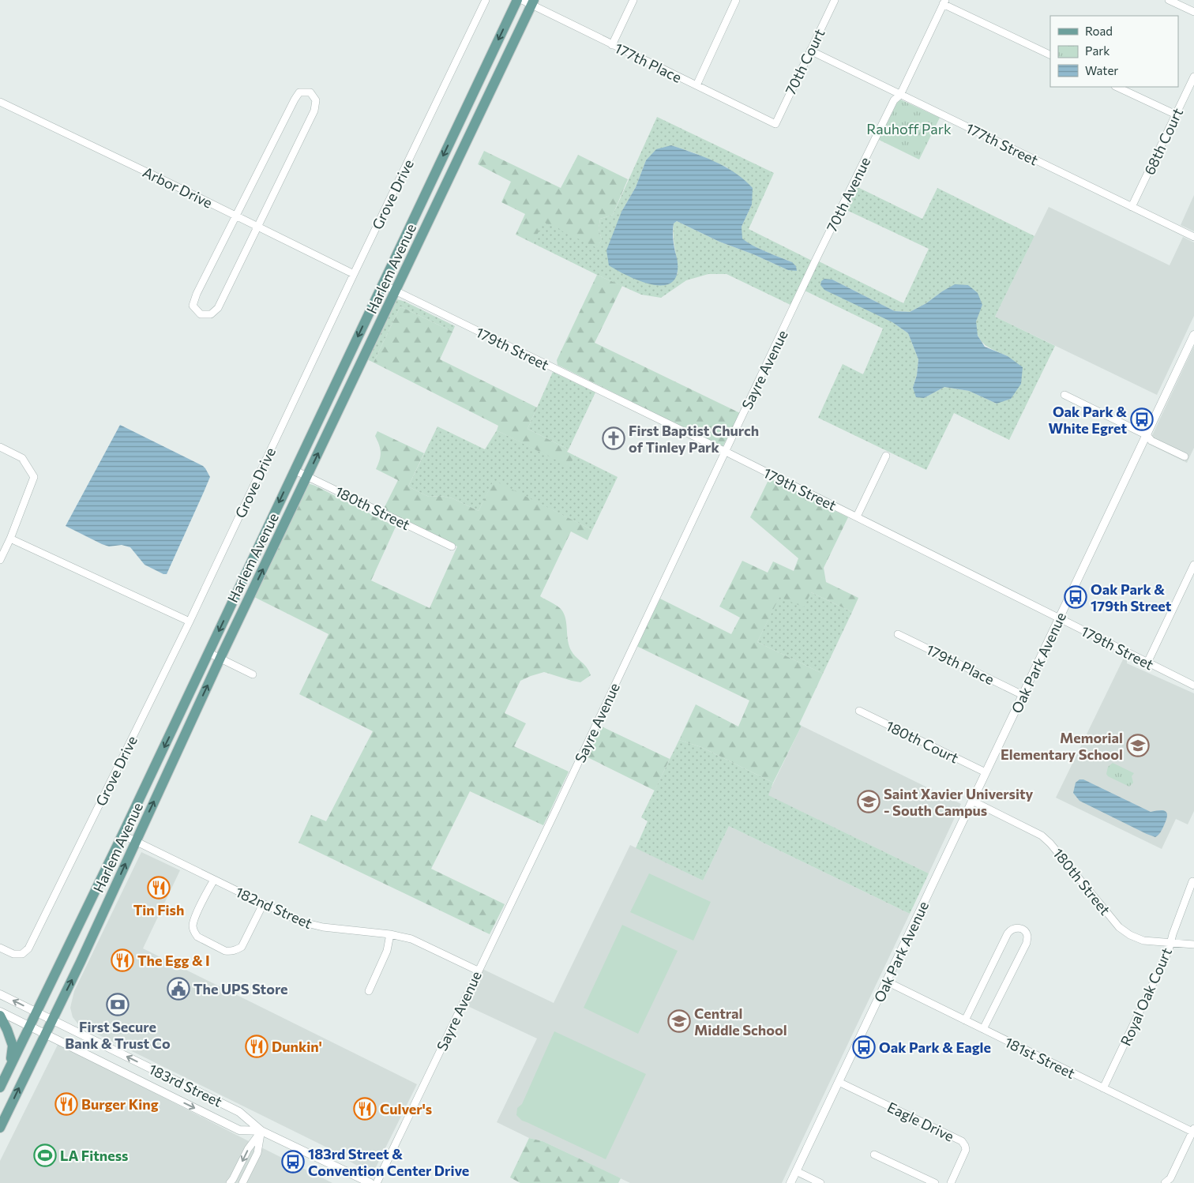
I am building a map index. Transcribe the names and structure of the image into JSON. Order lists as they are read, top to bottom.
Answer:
{
  "streets": {
    "main road": ["Harlem Avenue"],
    "street": [
      "70th Court",
      "177th Place",
      "68th Court",
      "177th Street",
      "Arbor Drive",
      "Grove Drive",
      "70th Avenue",
      "179th Street",
      "Sayre Avenue",
      "180th Street",
      "Oak Park Avenue",
      "179th Place",
      "180th Court",
      "182nd Street",
      "Royal Oak Court",
      "181st Street",
      "183rd Street",
      "Eagle Drive"
    ]
  },
  "crossings": [
    ["70th Court", "177th Place"],
    ["70th Court", "177th Street"],
    ["177th Place", "Harlem Avenue"],
    ["68th Court", "177th Street"],
    ["177th Street", "70th Avenue"],
    ["Arbor Drive", "Grove Drive"],
    ["70th Avenue", "Sayre Avenue"],
    ["Harlem Avenue", "179th Street"],
    ["Harlem Avenue", "180th Street"],
    ["Harlem Avenue", "182nd Street"],
    ["Harlem Avenue", "183rd Street"],
    ["179th Street", "Sayre Avenue"],
    ["179th Street", "Oak Park Avenue"],
    ["Sayre Avenue", "182nd Street"],
    ["180th Street", "Oak Park Avenue"],
    ["180th Street", "Royal Oak Court"],
    ["Oak Park Avenue", "179th Place"],
    ["Oak Park Avenue", "180th Court"],
    ["Oak Park Avenue", "181st Street"],
    ["Oak Park Avenue", "Eagle Drive"],
    ["Royal Oak Court", "181st Street"]
  ],
  "parks": ["Rauhoff Park"],
  "places": {
    "bus stop": [
      "Oak Park & White Egret",
      "Oak Park & 179th Street",
      "Oak Park & Eagle",
      "183rd Street & Convention Center Drive"
    ],
    "church": ["First Baptist Church of Tinley Park"],
    "school or university": ["Memorial Elementary School", "Saint Xavier University - South Campus", "Central Middle School"],
    "restaurant": [
      "Tin Fish",
      "The Egg & I",
      "Dunkin'",
      "Burger King",
      "Culver's"
    ],
    "public building": ["The UPS Store"],
    "bank": ["First Secure Bank & Trust Co"],
    "sports": ["LA Fitness"]
  },
  "legend": ["Road", "Park", "Water"]
}
